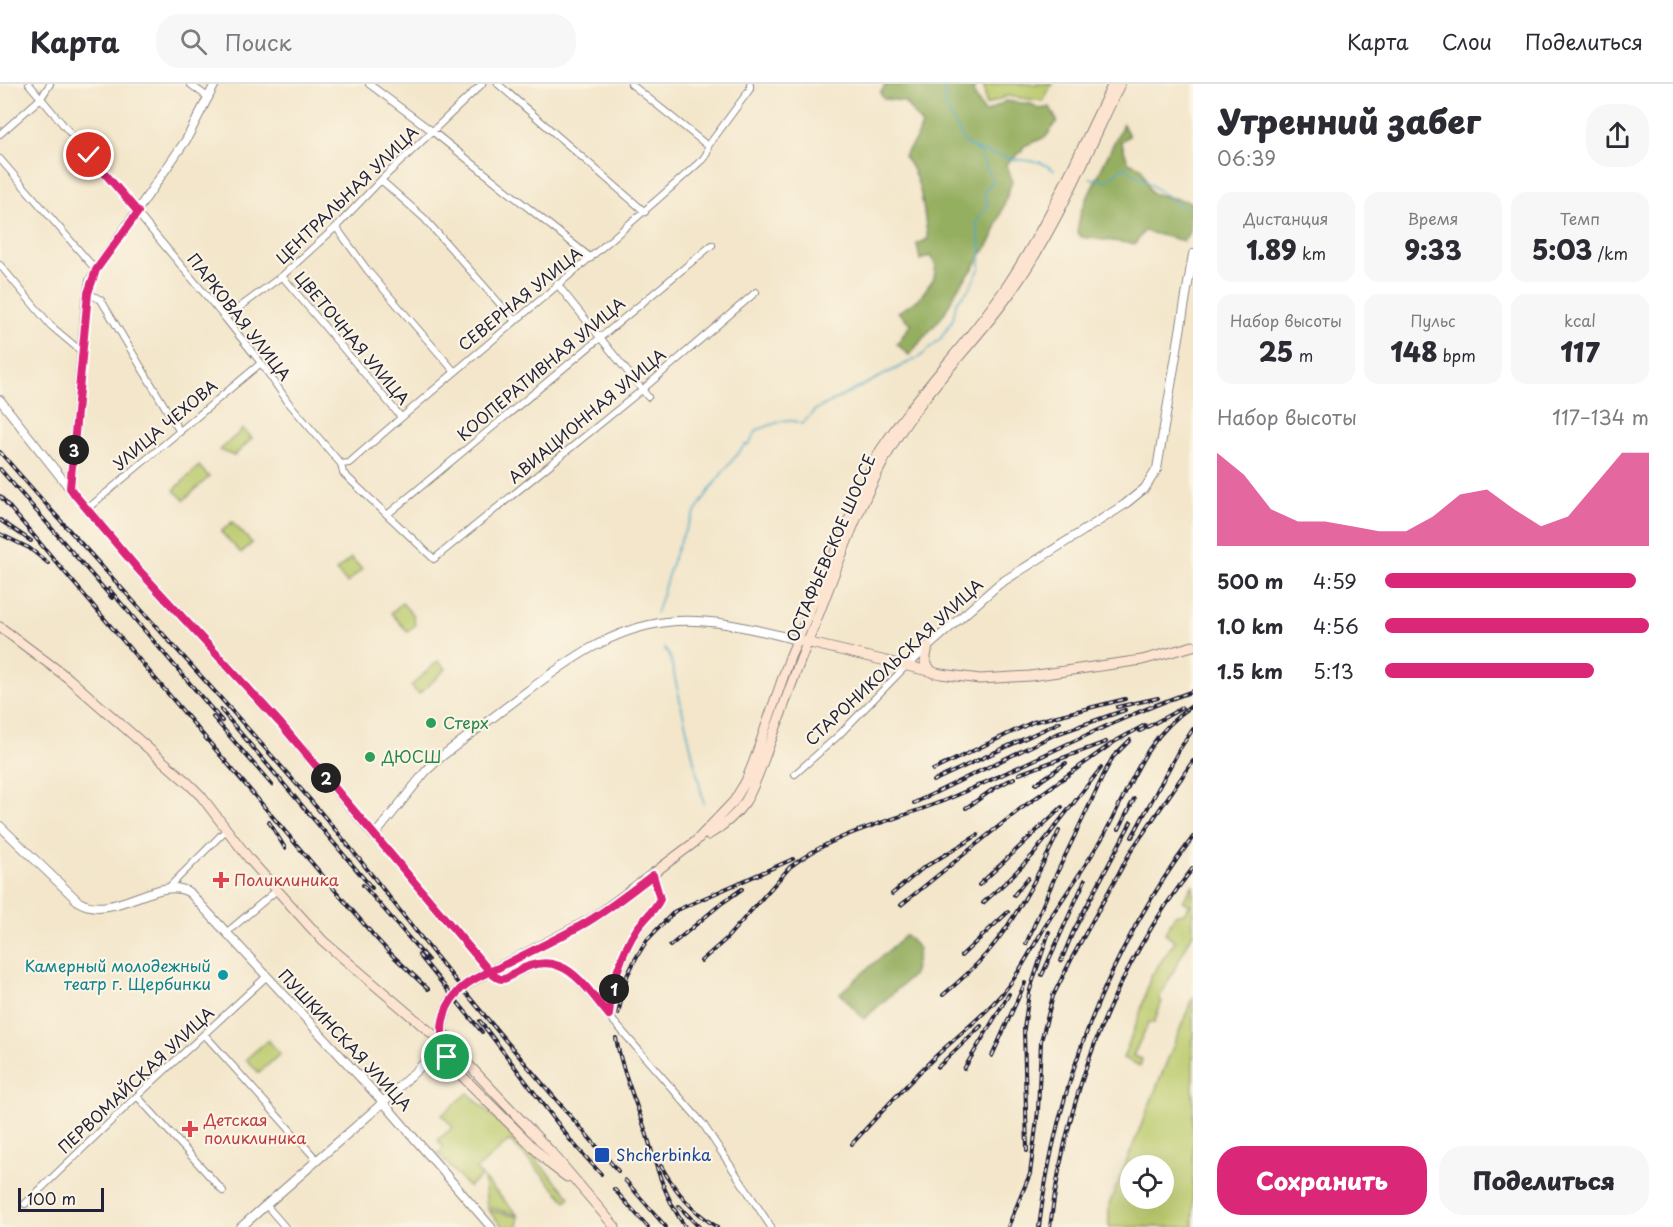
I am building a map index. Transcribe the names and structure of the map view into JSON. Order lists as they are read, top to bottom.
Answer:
{
  "streets": {
    "main road": ["ОСТАФЬЕВСКОЕ ШОССЕ"],
    "street": [
      "ЦЕНТРАЛЬНАЯ УЛИЦА",
      "СЕВЕРНАЯ УЛИЦА",
      "ПАРКОВАЯ УЛИЦА",
      "ЦВЕТОЧНАЯ УЛИЦА",
      "КООПЕРАТИВНАЯ УЛИЦА",
      "АВИАЦИОННАЯ УЛИЦА",
      "УЛИЦА ЧЕХОВА",
      "СТАРОНИКОЛЬСКАЯ УЛИЦА",
      "ПУШКИНСКАЯ УЛИЦА",
      "ПЕРВОМАЙСКАЯ УЛИЦА"
    ]
  },
  "crossings": [
    ["ЦЕНТРАЛЬНАЯ УЛИЦА", "ПАРКОВАЯ УЛИЦА"],
    ["ЦЕНТРАЛЬНАЯ УЛИЦА", "ЦВЕТОЧНАЯ УЛИЦА"],
    ["СЕВЕРНАЯ УЛИЦА", "ПАРКОВАЯ УЛИЦА"],
    ["СЕВЕРНАЯ УЛИЦА", "ЦВЕТОЧНАЯ УЛИЦА"],
    ["ПАРКОВАЯ УЛИЦА", "КООПЕРАТИВНАЯ УЛИЦА"],
    ["ПАРКОВАЯ УЛИЦА", "АВИАЦИОННАЯ УЛИЦА"],
    ["ПАРКОВАЯ УЛИЦА", "УЛИЦА ЧЕХОВА"],
    ["ПУШКИНСКАЯ УЛИЦА", "ПЕРВОМАЙСКАЯ УЛИЦА"]
  ],
  "places": {
    "other": ["Стерх", "ДЮСШ", "Камерный молодежный театр г. Щербинки"],
    "health": ["Поликлиника", "Детская поликлиника"],
    "transit": ["Shcherbinka"]
  },
  "scale_bar": "100 m",
  "page": {
    "header": "Карта",
    "search": "Поиск",
    "nav": ["Карта", "Слои", "Поделиться"],
    "heading": ["Утренний забег", "06:39"],
    "stats": [
      ["Дистанция", "1.89 km"],
      ["Время", "9:33"],
      ["Темп", "5:03 /km"],
      ["Набор высоты", "25 m"],
      ["Пульс", "148 bpm"],
      ["kcal", "117"]
    ],
    "chart": ["Набор высоты", "117–134 m"],
    "pins": ["3", "2", "1"],
    "list": [
      {
        "name": "500 m",
        "note": "4:59"
      },
      {
        "name": "1.0 km",
        "note": "4:56"
      },
      {
        "name": "1.5 km",
        "note": "5:13"
      }
    ],
    "buttons": ["Сохранить", "Поделиться"],
    "scale": "100 m"
  }
}
